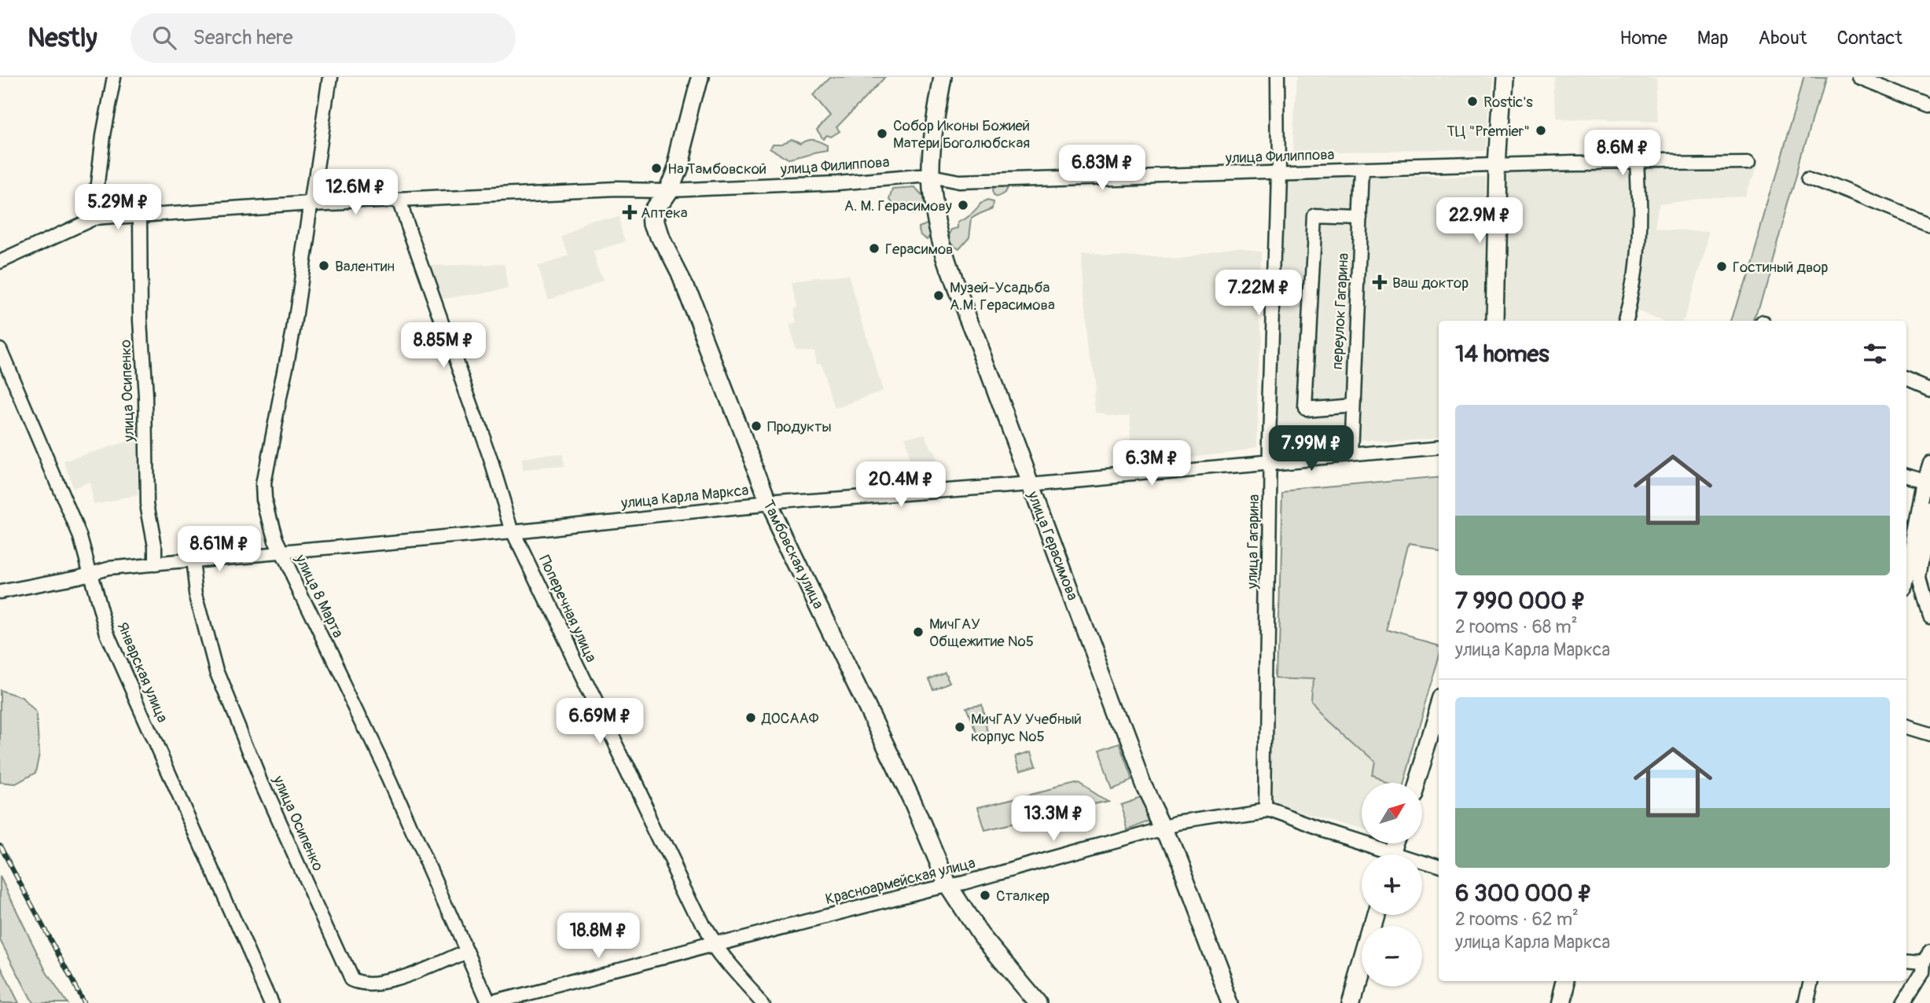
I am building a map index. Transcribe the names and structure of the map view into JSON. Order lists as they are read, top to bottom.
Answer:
{
  "streets": {
    "main road": ["улица Герасимова", "Тамбовская улица"],
    "street": [
      "улица Филиппова",
      "переулок Гагарина",
      "улица Осипенко",
      "улица Карла Маркса",
      "улица Гагарина",
      "улица 8 Марта",
      "Поперечная улица",
      "Январская улица",
      "Красноармейская улица"
    ]
  },
  "crossings": [
    ["улица Филиппова", "переулок Гагарина"],
    ["улица Филиппова", "улица Осипенко"],
    ["улица Филиппова", "улица Гагарина"],
    ["улица Филиппова", "улица Герасимова"],
    ["улица Филиппова", "Тамбовская улица"],
    ["улица Филиппова", "улица 8 Марта"],
    ["улица Филиппова", "Поперечная улица"],
    ["переулок Гагарина", "улица Карла Маркса"],
    ["улица Осипенко", "улица Карла Маркса"],
    ["улица Осипенко", "улица 8 Марта"],
    ["улица Карла Маркса", "улица Гагарина"],
    ["улица Карла Маркса", "улица Герасимова"],
    ["улица Карла Маркса", "Тамбовская улица"],
    ["улица Карла Маркса", "улица 8 Марта"],
    ["улица Карла Маркса", "Поперечная улица"],
    ["улица Карла Маркса", "Январская улица"],
    ["улица Гагарина", "Красноармейская улица"],
    ["улица Герасимова", "Красноармейская улица"],
    ["Тамбовская улица", "Красноармейская улица"],
    ["улица 8 Марта", "Красноармейская улица"],
    ["Поперечная улица", "Красноармейская улица"]
  ],
  "places": {
    "other": [
      "Rostic's",
      "ТЦ \"Premier\"",
      "Собор Иконы Божией Матери Боголюбская",
      "На Тамбовской",
      "А. М. Герасимову",
      "Герасимов",
      "Валентин",
      "Гостиный двор",
      "Музей-Усадьба А.М. Герасимова",
      "Продукты",
      "МичГАУ Общежитие №5",
      "ДОСААФ",
      "МичГАУ Учебный корпус №5",
      "Сталкер"
    ],
    "health": ["Аптека", "Ваш доктор"]
  },
  "north": "top right",
  "page": {
    "header": "Nestly",
    "search": "Search here",
    "nav": [
      "Home",
      "Map",
      "About",
      "Contact"
    ],
    "price": [
      "8.6M ₽",
      "6.83M ₽",
      "12.6M ₽",
      "5.29M ₽",
      "22.9M ₽",
      "7.22M ₽",
      "8.85M ₽",
      "7.99M ₽",
      "6.3M ₽",
      "20.4M ₽",
      "8.61M ₽",
      "6.69M ₽",
      "13.3M ₽",
      "18.8M ₽"
    ],
    "heading": "14 homes",
    "list": [
      {
        "name": "7 990 000 ₽",
        "note": "2 rooms · 68 m² · улица Карла Маркса"
      },
      {
        "name": "6 300 000 ₽",
        "note": "2 rooms · 62 m² · улица Карла Маркса"
      }
    ],
    "map_buttons": ["+", "−"]
  }
}
